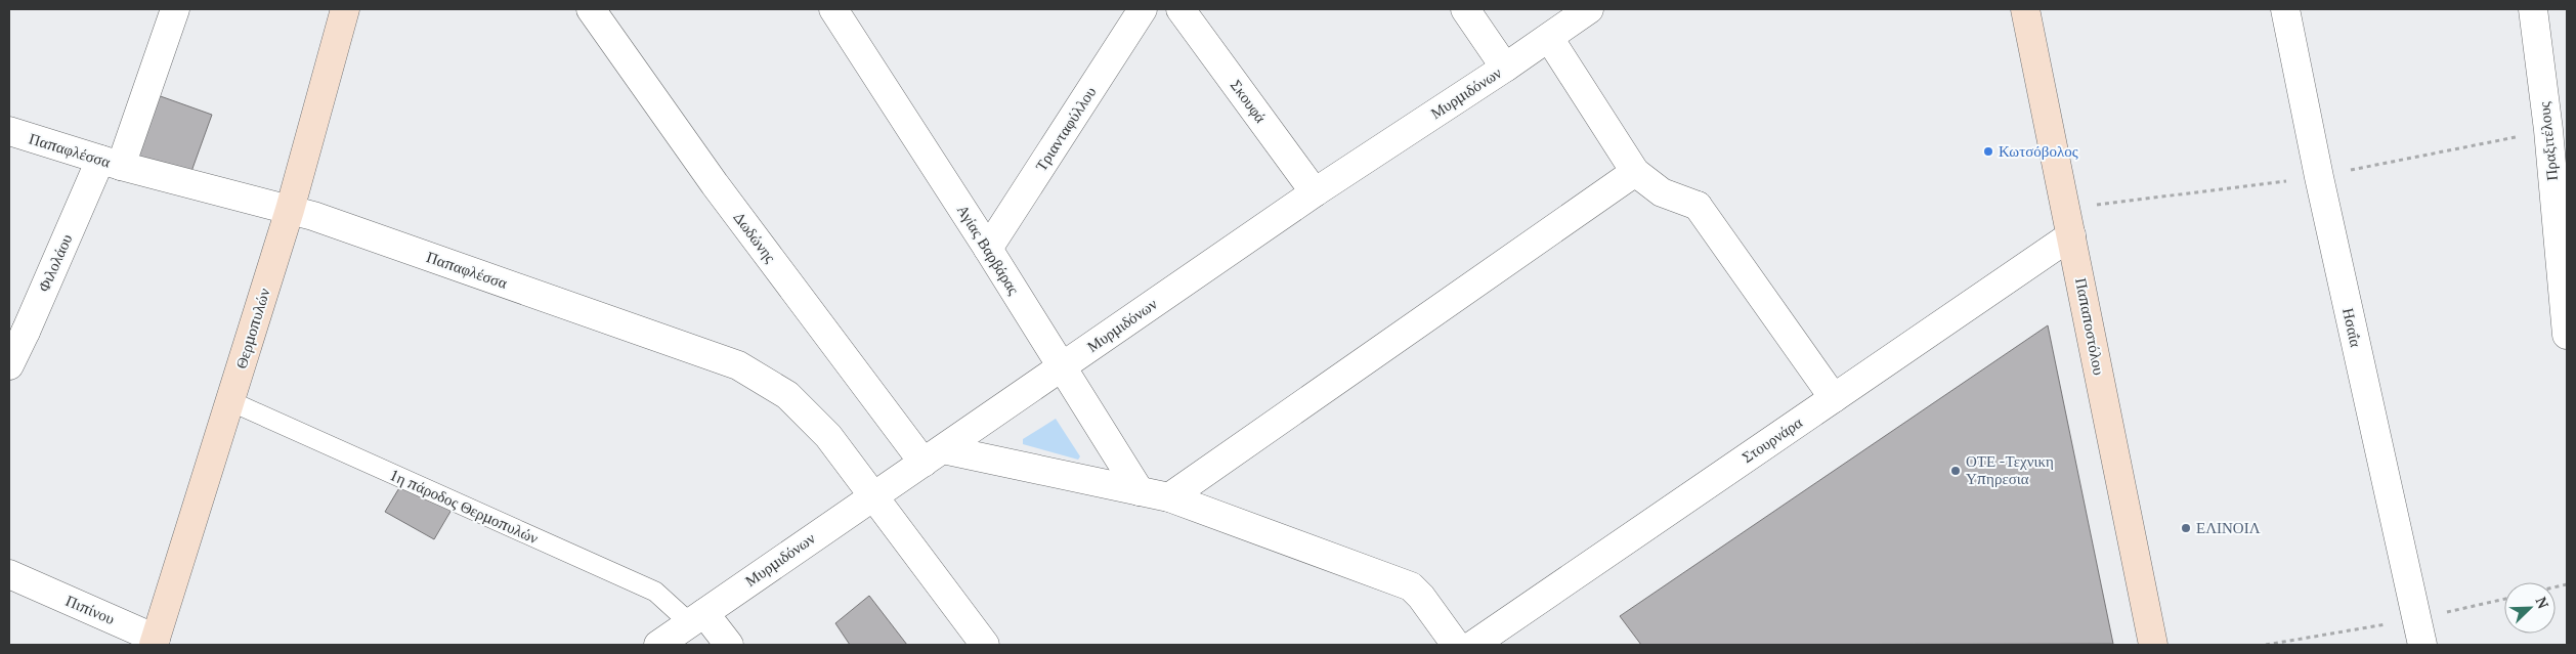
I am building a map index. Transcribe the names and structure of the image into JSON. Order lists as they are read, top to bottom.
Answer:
{
  "streets": {
    "main road": ["Παπαποστόλου", "Θερμοπυλών"],
    "street": [
      "Μυρμιδόνων",
      "Σκουφά",
      "Τριανταφύλλου",
      "Πραξιτέλους",
      "Παπαφλέσσα",
      "Δωδώνης",
      "Αγίας Βαρβάρας",
      "Φιλολάου",
      "Ησαΐα",
      "Στουρνάρα",
      "Πιπίνου"
    ],
    "lane": ["1η πάροδος Θερμοπυλών"]
  },
  "crossings": [
    ["Μυρμιδόνων", "Σκουφά"],
    ["Μυρμιδόνων", "Παπαφλέσσα"],
    ["Μυρμιδόνων", "Δωδώνης"],
    ["Μυρμιδόνων", "Αγίας Βαρβάρας"],
    ["Μυρμιδόνων", "1η πάροδος Θερμοπυλών"],
    ["Τριανταφύλλου", "Αγίας Βαρβάρας"],
    ["Παπαφλέσσα", "Φιλολάου"],
    ["Παπαφλέσσα", "Θερμοπυλών"],
    ["Παπαποστόλου", "Στουρνάρα"],
    ["Θερμοπυλών", "1η πάροδος Θερμοπυλών"],
    ["Θερμοπυλών", "Πιπίνου"]
  ],
  "places": ["Κωτσόβολος", "ΟΤΕ -Τεχνικη Υπηρεσια", "ΕΛΙΝΟΙΛ"],
  "north": "top right"
}
